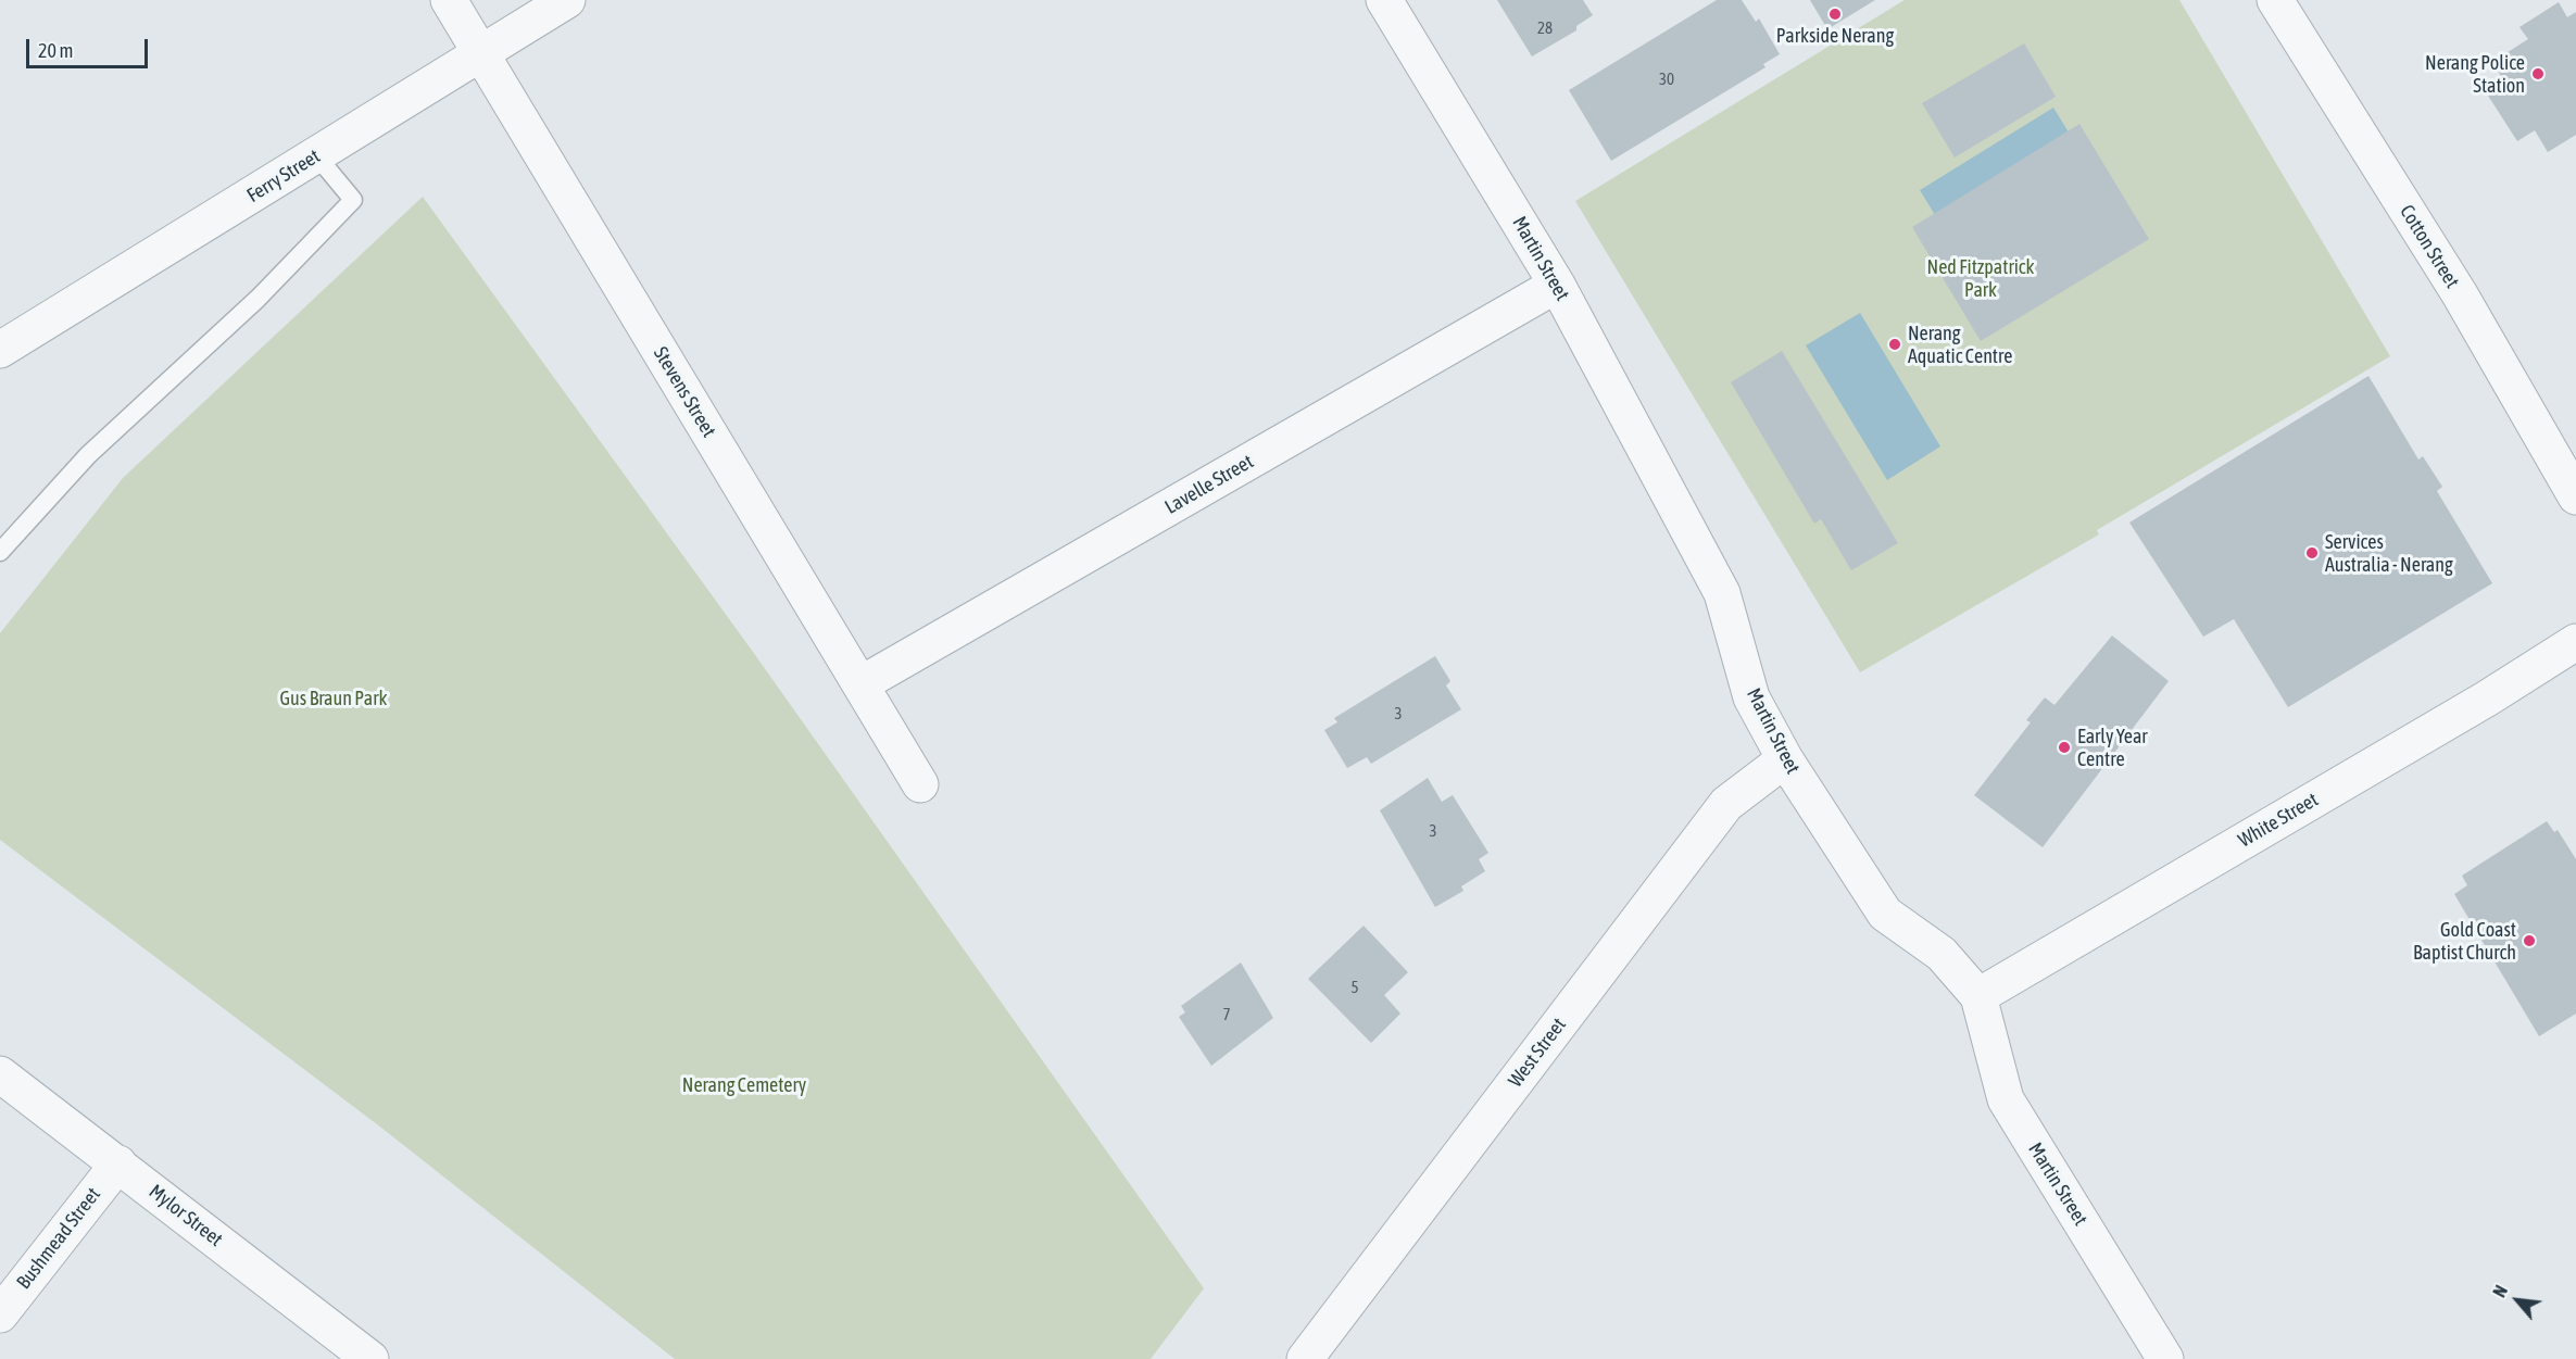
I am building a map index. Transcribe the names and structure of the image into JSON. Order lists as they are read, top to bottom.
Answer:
{
  "streets": {
    "street": [
      "Ferry Street",
      "Cotton Street",
      "Martin Street",
      "Stevens Street",
      "Lavelle Street",
      "White Street",
      "West Street",
      "Mylor Street",
      "Bushmead Street"
    ]
  },
  "crossings": [
    ["Ferry Street", "Stevens Street"],
    ["Martin Street", "Lavelle Street"],
    ["Martin Street", "White Street"],
    ["Martin Street", "West Street"],
    ["Stevens Street", "Lavelle Street"],
    ["Mylor Street", "Bushmead Street"]
  ],
  "parks": ["Ned Fitzpatrick Park", "Gus Braun Park", "Nerang Cemetery"],
  "places": [
    "Parkside Nerang",
    "Nerang Police Station",
    "Nerang Aquatic Centre",
    "Services Australia - Nerang",
    "Early Year Centre",
    "Gold Coast Baptist Church"
  ],
  "house_numbers": [
    "28",
    "30",
    "3",
    "3",
    "5",
    "7"
  ],
  "scale_bar": "20 m",
  "north": "top left"
}
